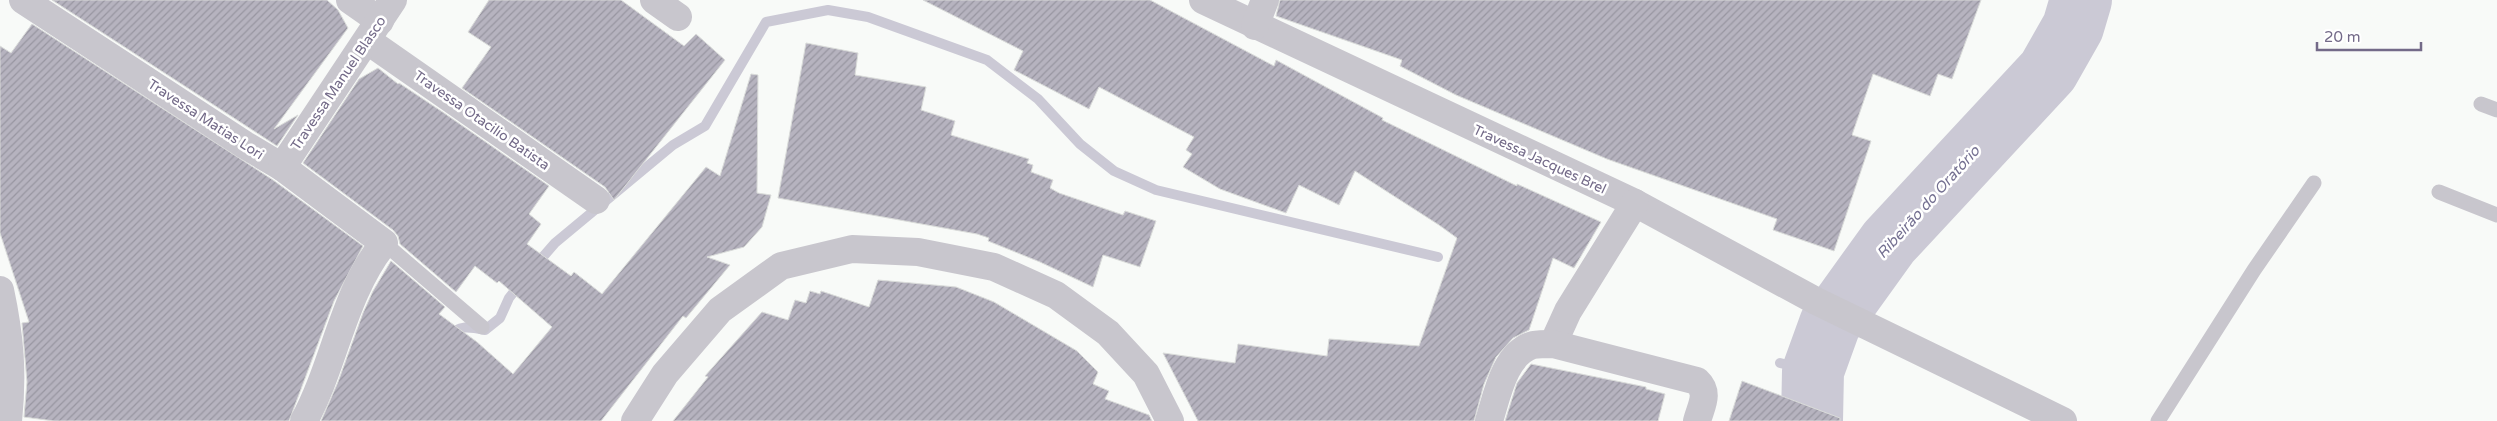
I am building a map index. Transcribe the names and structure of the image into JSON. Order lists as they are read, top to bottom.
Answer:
{
  "streets": {
    "street": [
      "Travessa Manuel Blasco",
      "Travessa Matias Lori",
      "Travessa Otacilio Batista",
      "Travessa Jacques Brel"
    ]
  },
  "crossings": [
    ["Travessa Manuel Blasco", "Travessa Matias Lori"],
    ["Travessa Manuel Blasco", "Travessa Otacilio Batista"]
  ],
  "water": ["Ribeirão do Oratório"],
  "scale_bar": "20 m"
}
